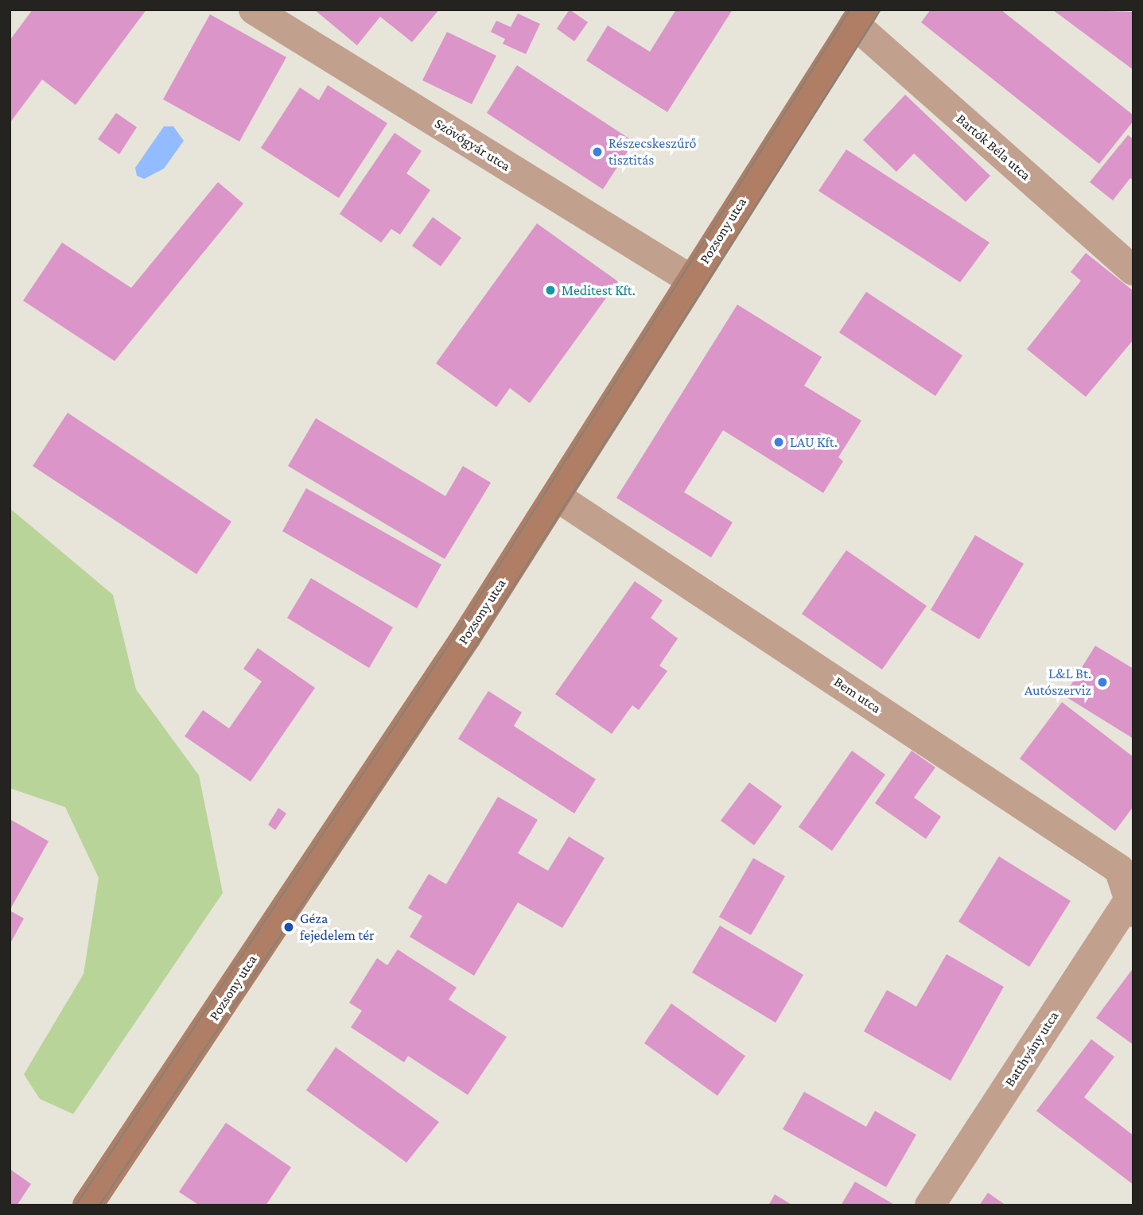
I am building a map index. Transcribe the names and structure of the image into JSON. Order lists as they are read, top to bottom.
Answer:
{
  "streets": {
    "street": [
      "Szövőgyár utca",
      "Bartók Béla utca",
      "Pozsony utca",
      "Bem utca",
      "Batthyány utca"
    ]
  },
  "crossings": [
    ["Szövőgyár utca", "Pozsony utca"],
    ["Bartók Béla utca", "Pozsony utca"],
    ["Pozsony utca", "Bem utca"],
    ["Bem utca", "Batthyány utca"]
  ],
  "places": [
    "Részecskeszűrő tisztitás",
    "Meditest Kft.",
    "LAU Kft.",
    "L&L Bt. Autószerviz",
    "Géza fejedelem tér"
  ]
}
